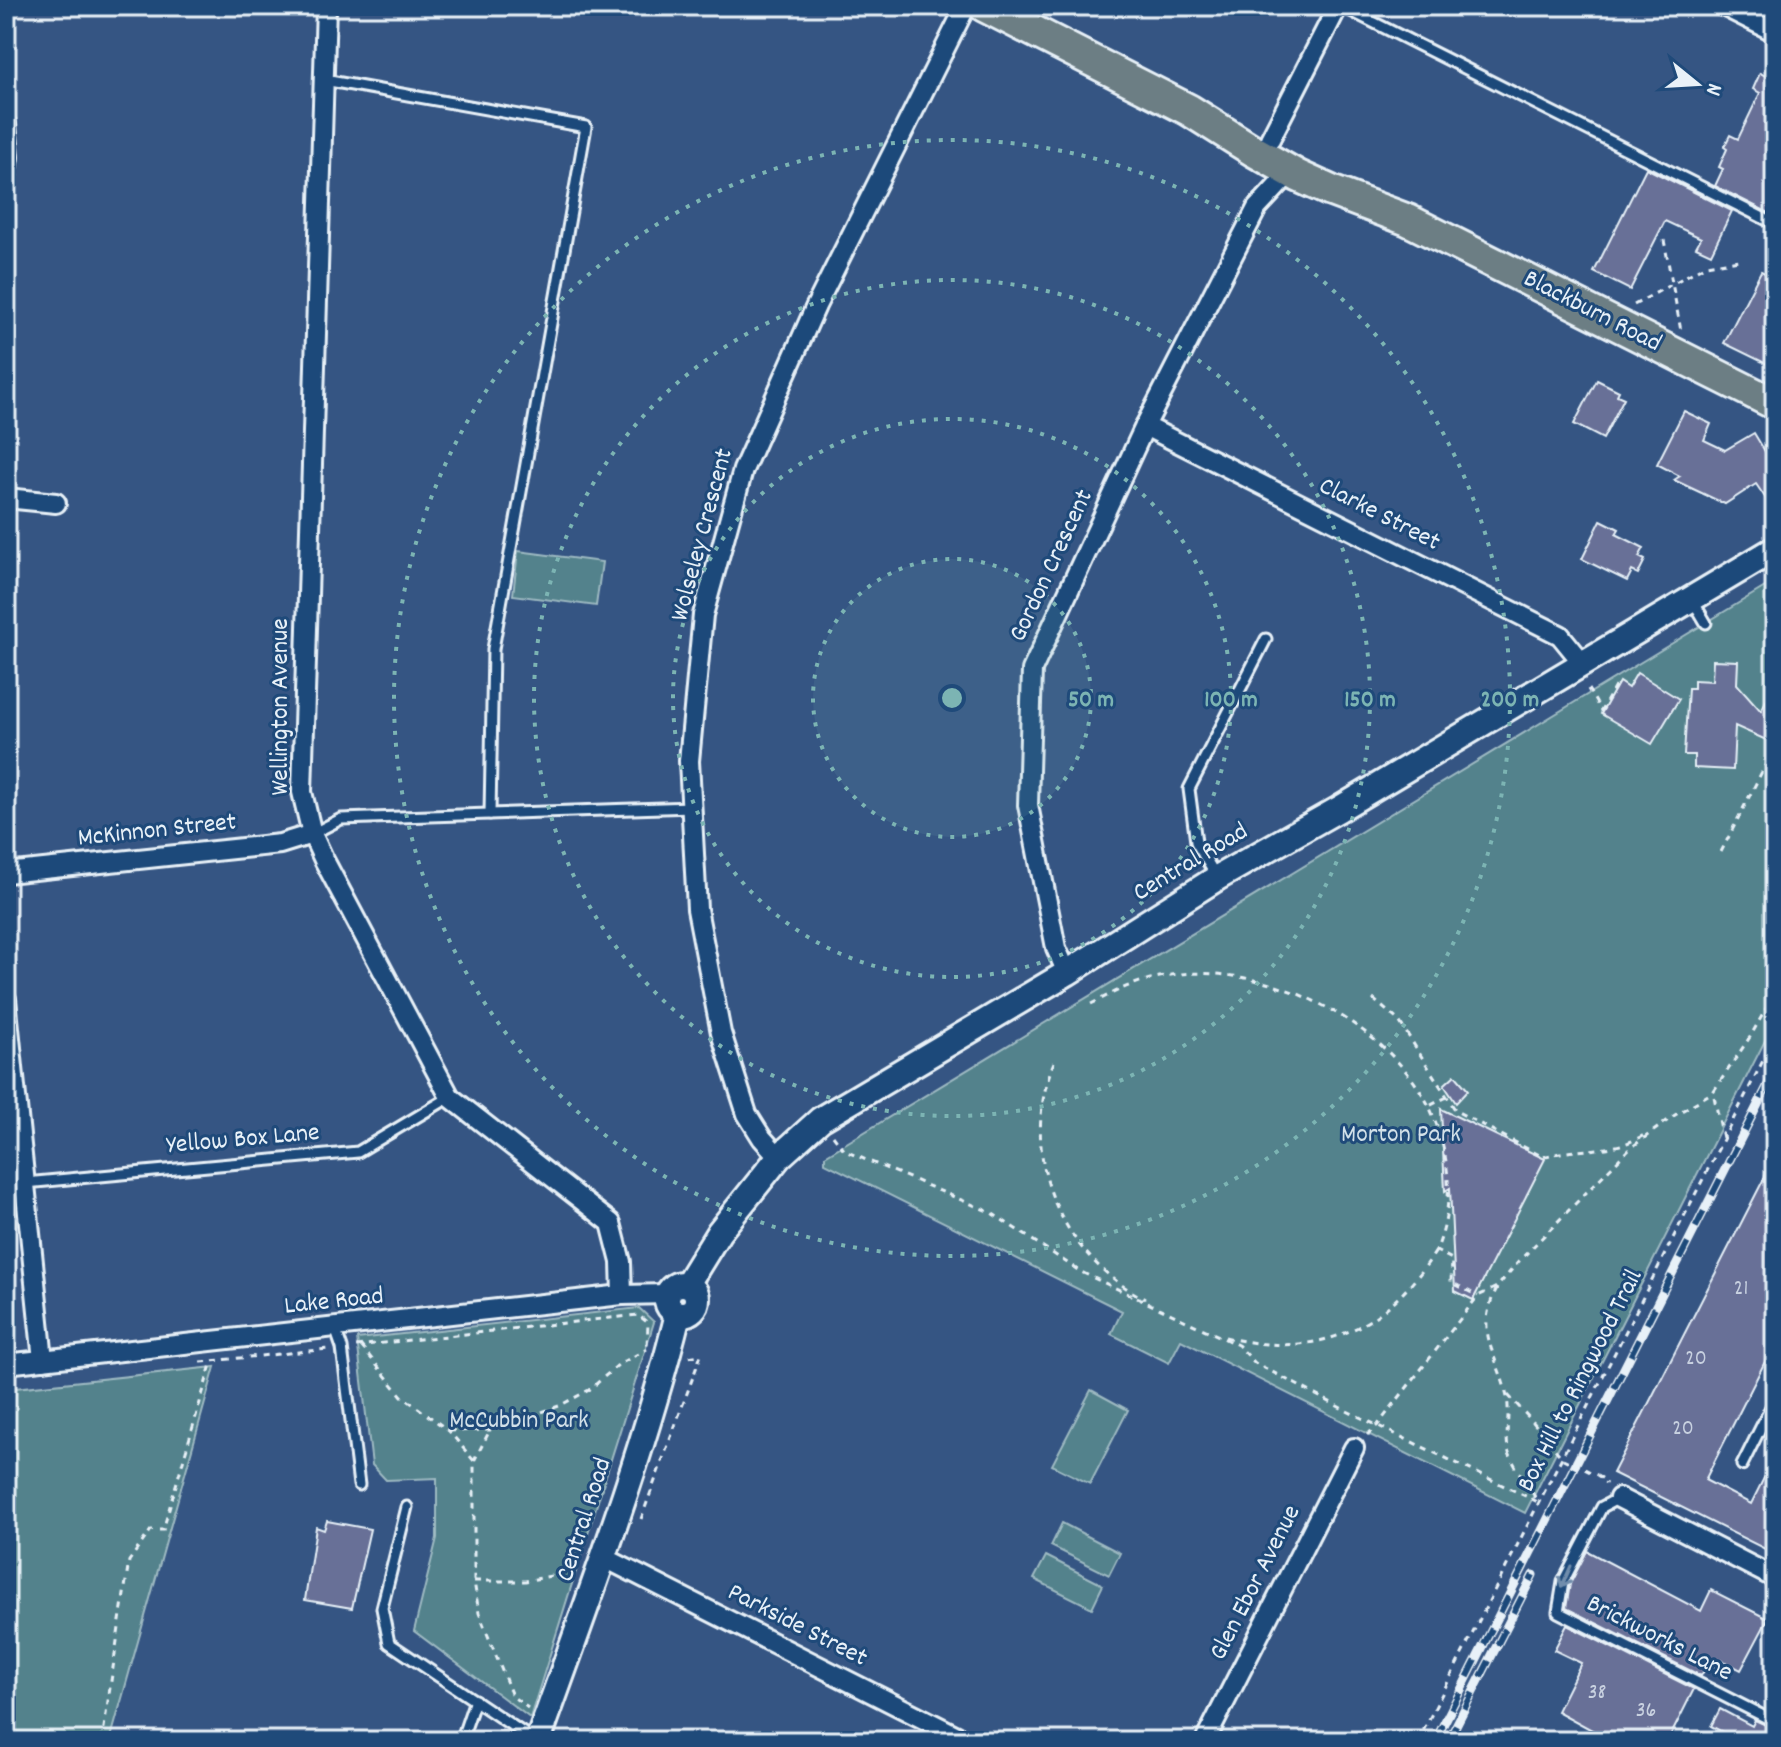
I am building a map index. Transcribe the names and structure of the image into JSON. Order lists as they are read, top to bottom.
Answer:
{
  "streets": {
    "main road": ["Blackburn Road"],
    "street": [
      "Clarke Street",
      "Wolseley Crescent",
      "Gordon Crescent",
      "Wellington Avenue",
      "McKinnon Street",
      "Central Road",
      "Lake Road",
      "Glen Ebor Avenue",
      "Parkside Street"
    ],
    "lane": ["Yellow Box Lane", "Brickworks Lane"],
    "path": ["Box Hill to Ringwood Trail"]
  },
  "crossings": [
    ["Blackburn Road", "Gordon Crescent"],
    ["Clarke Street", "Gordon Crescent"],
    ["Clarke Street", "Central Road"],
    ["Wolseley Crescent", "Central Road"],
    ["Gordon Crescent", "Central Road"],
    ["Wellington Avenue", "McKinnon Street"],
    ["Wellington Avenue", "Yellow Box Lane"],
    ["Wellington Avenue", "Lake Road"],
    ["Central Road", "Lake Road"],
    ["Central Road", "Parkside Street"]
  ],
  "parks": ["Morton Park", "McCubbin Park"],
  "house_numbers": [
    "21",
    "20",
    "20",
    "38",
    "36"
  ],
  "north": "right",
  "rings": [
    "50 m",
    "100 m",
    "150 m",
    "200 m"
  ]
}
